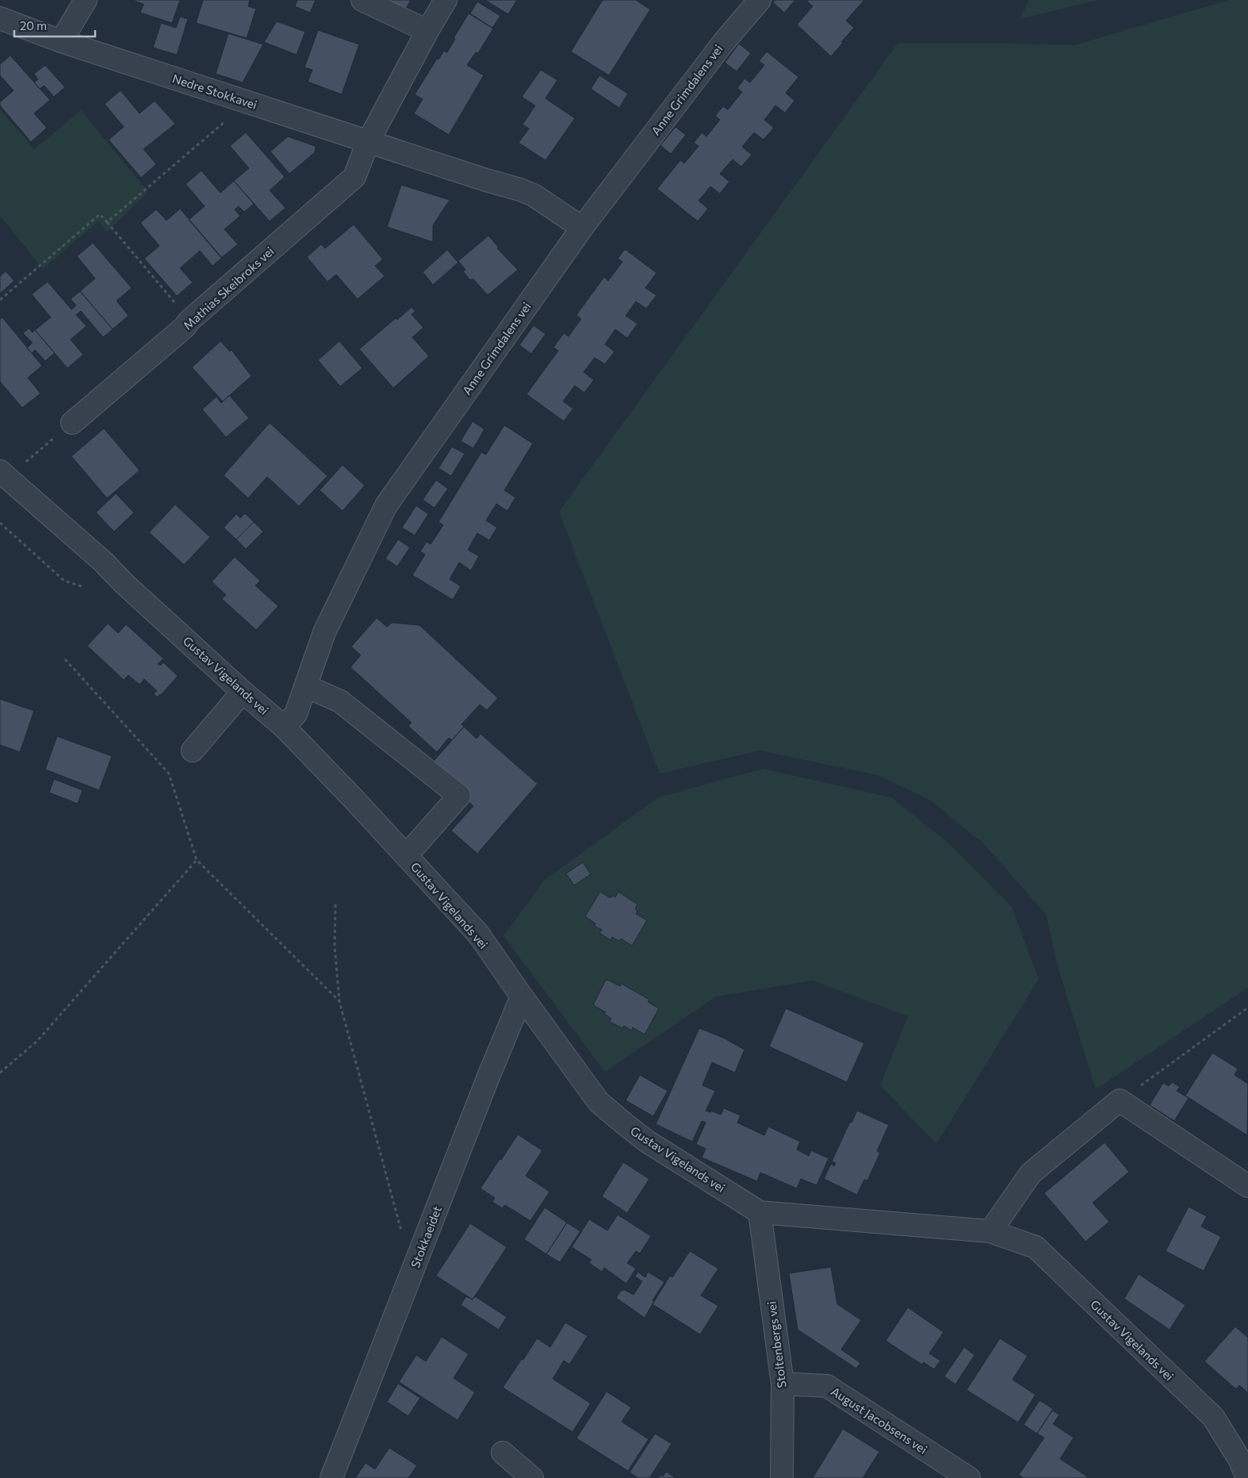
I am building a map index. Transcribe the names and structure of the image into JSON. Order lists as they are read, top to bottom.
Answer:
{
  "streets": {
    "street": [
      "Anne Grimdalens vei",
      "Nedre Stokkavei",
      "Mathias Skeibroks vei",
      "Gustav Vigelands vei",
      "Stokkaeidet",
      "Stoltenbergs vei",
      "August Jacobsens vei"
    ]
  },
  "crossings": [
    ["Anne Grimdalens vei", "Nedre Stokkavei"],
    ["Anne Grimdalens vei", "Gustav Vigelands vei"],
    ["Nedre Stokkavei", "Mathias Skeibroks vei"],
    ["Gustav Vigelands vei", "Stokkaeidet"],
    ["Gustav Vigelands vei", "Stoltenbergs vei"],
    ["Stoltenbergs vei", "August Jacobsens vei"]
  ],
  "scale_bar": "20 m"
}
